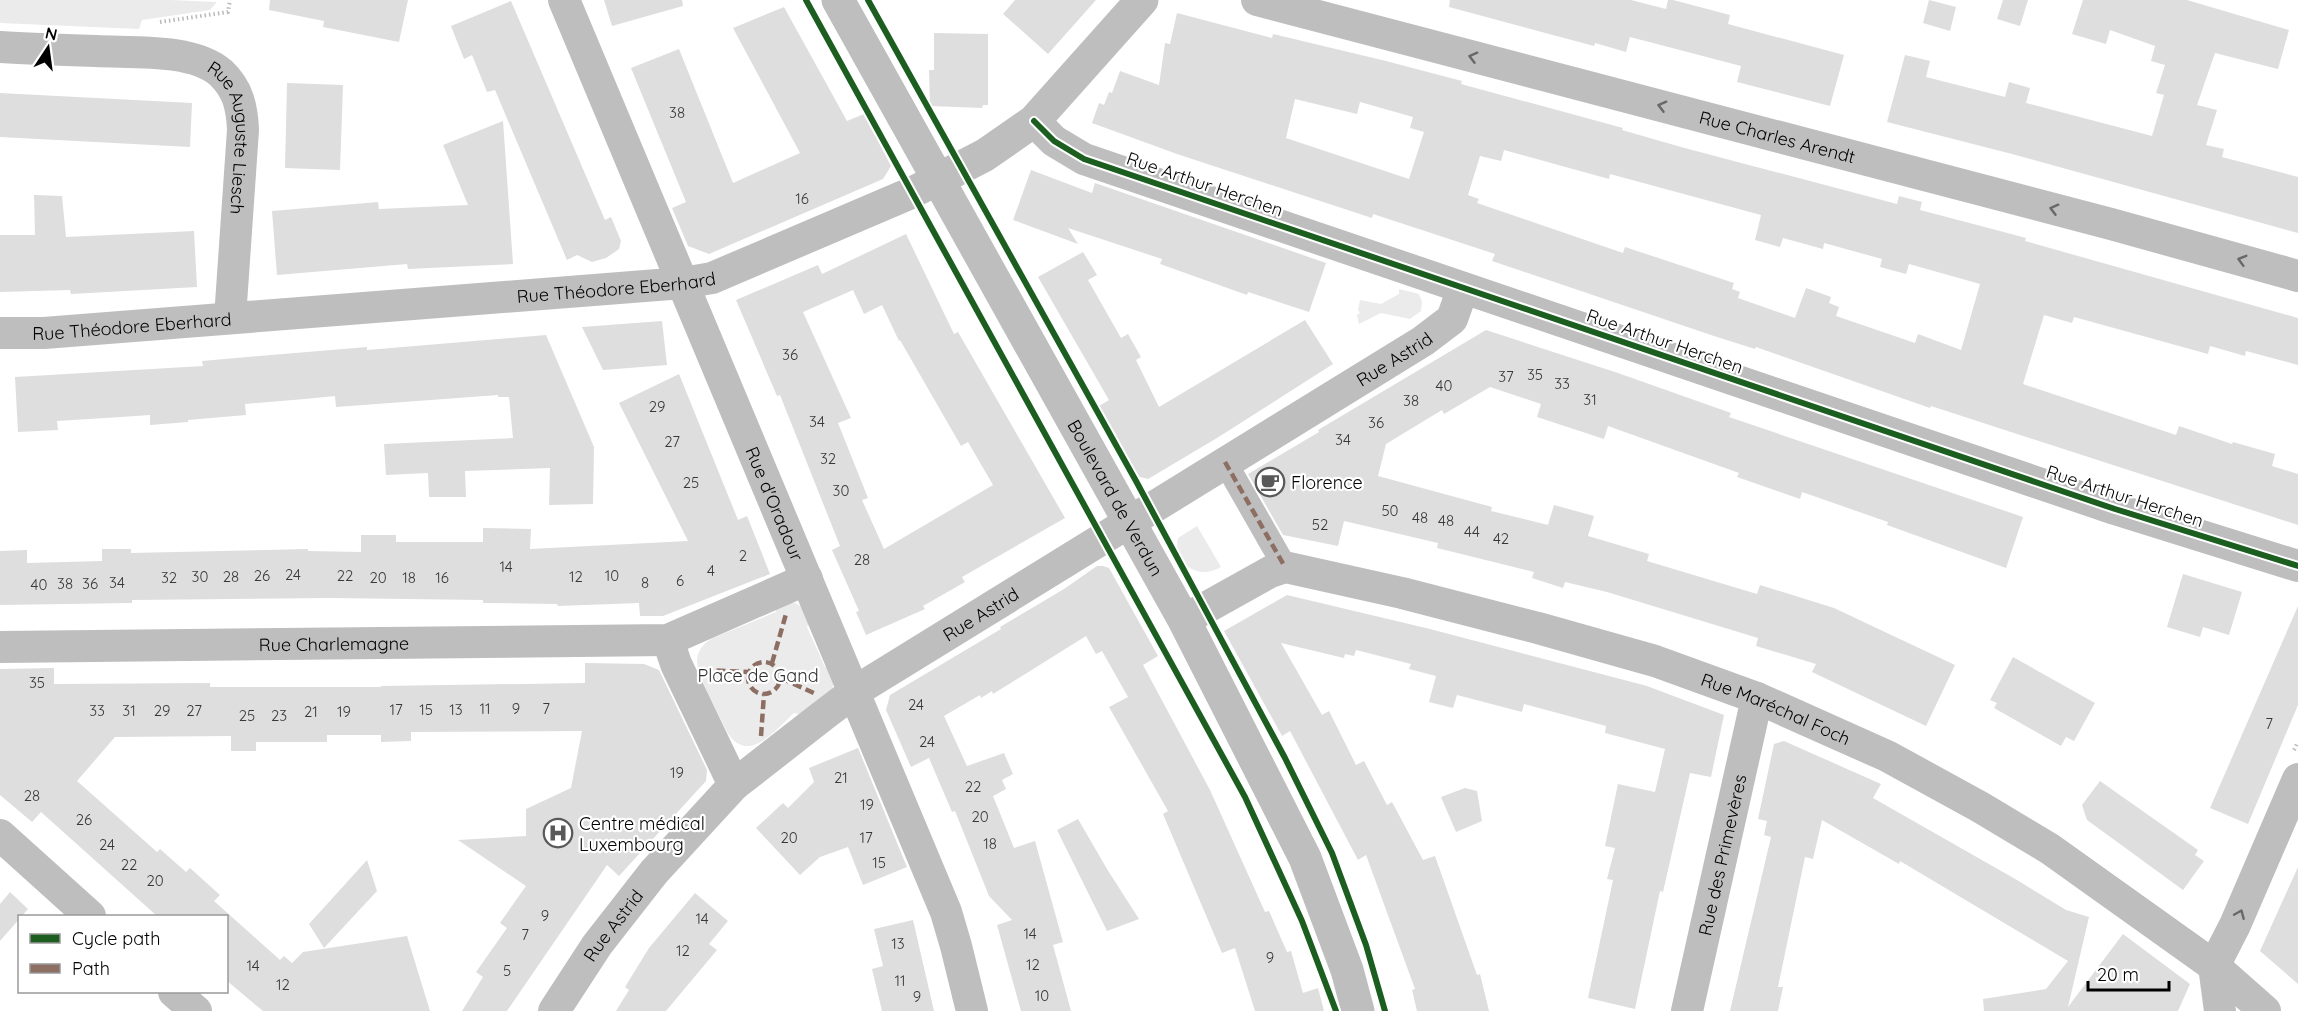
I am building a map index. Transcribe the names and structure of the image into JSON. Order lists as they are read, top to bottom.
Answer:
{
  "streets": {
    "street": [
      "Rue Charles Arendt",
      "Rue Auguste Liesch",
      "Rue Arthur Herchen",
      "Rue Théodore Eberhard",
      "Rue Astrid",
      "Boulevard de Verdun",
      "Rue d'Oradour",
      "Rue Charlemagne",
      "Rue Maréchal Foch",
      "Rue des Primevères"
    ]
  },
  "crossings": [
    ["Rue Auguste Liesch", "Rue Théodore Eberhard"],
    ["Rue Arthur Herchen", "Rue Théodore Eberhard"],
    ["Rue Arthur Herchen", "Rue Astrid"],
    ["Rue Théodore Eberhard", "Boulevard de Verdun"],
    ["Rue Théodore Eberhard", "Rue d'Oradour"],
    ["Rue Astrid", "Boulevard de Verdun"],
    ["Rue Astrid", "Rue d'Oradour"],
    ["Rue d'Oradour", "Rue Charlemagne"],
    ["Rue Maréchal Foch", "Rue des Primevères"]
  ],
  "one_way": ["Rue Charles Arendt"],
  "parks": ["Place de Gand"],
  "places": {
    "cafe": ["Florence"],
    "hospital": ["Centre médical Luxembourg"]
  },
  "house_numbers": [
    "38",
    "16",
    "36",
    "35",
    "37",
    "33",
    "40",
    "31",
    "38",
    "29",
    "34",
    "36",
    "34",
    "27",
    "32",
    "25",
    "30",
    "50",
    "48",
    "48",
    "52",
    "44",
    "42",
    "2",
    "28",
    "14",
    "4",
    "24",
    "26",
    "22",
    "10",
    "30",
    "28",
    "12",
    "32",
    "20",
    "18",
    "16",
    "6",
    "34",
    "8",
    "38",
    "36",
    "40",
    "35",
    "24",
    "11",
    "9",
    "7",
    "17",
    "15",
    "13",
    "33",
    "31",
    "29",
    "27",
    "21",
    "19",
    "25",
    "23",
    "7",
    "24",
    "19",
    "21",
    "22",
    "28",
    "19",
    "20",
    "26",
    "20",
    "17",
    "18",
    "24",
    "15",
    "22",
    "20",
    "9",
    "14",
    "14",
    "7",
    "13",
    "12",
    "9",
    "12",
    "14",
    "5",
    "11",
    "12",
    "10",
    "9"
  ],
  "legend": ["Cycle path", "Path"],
  "scale_bar": "20 m",
  "north": "top"
}
